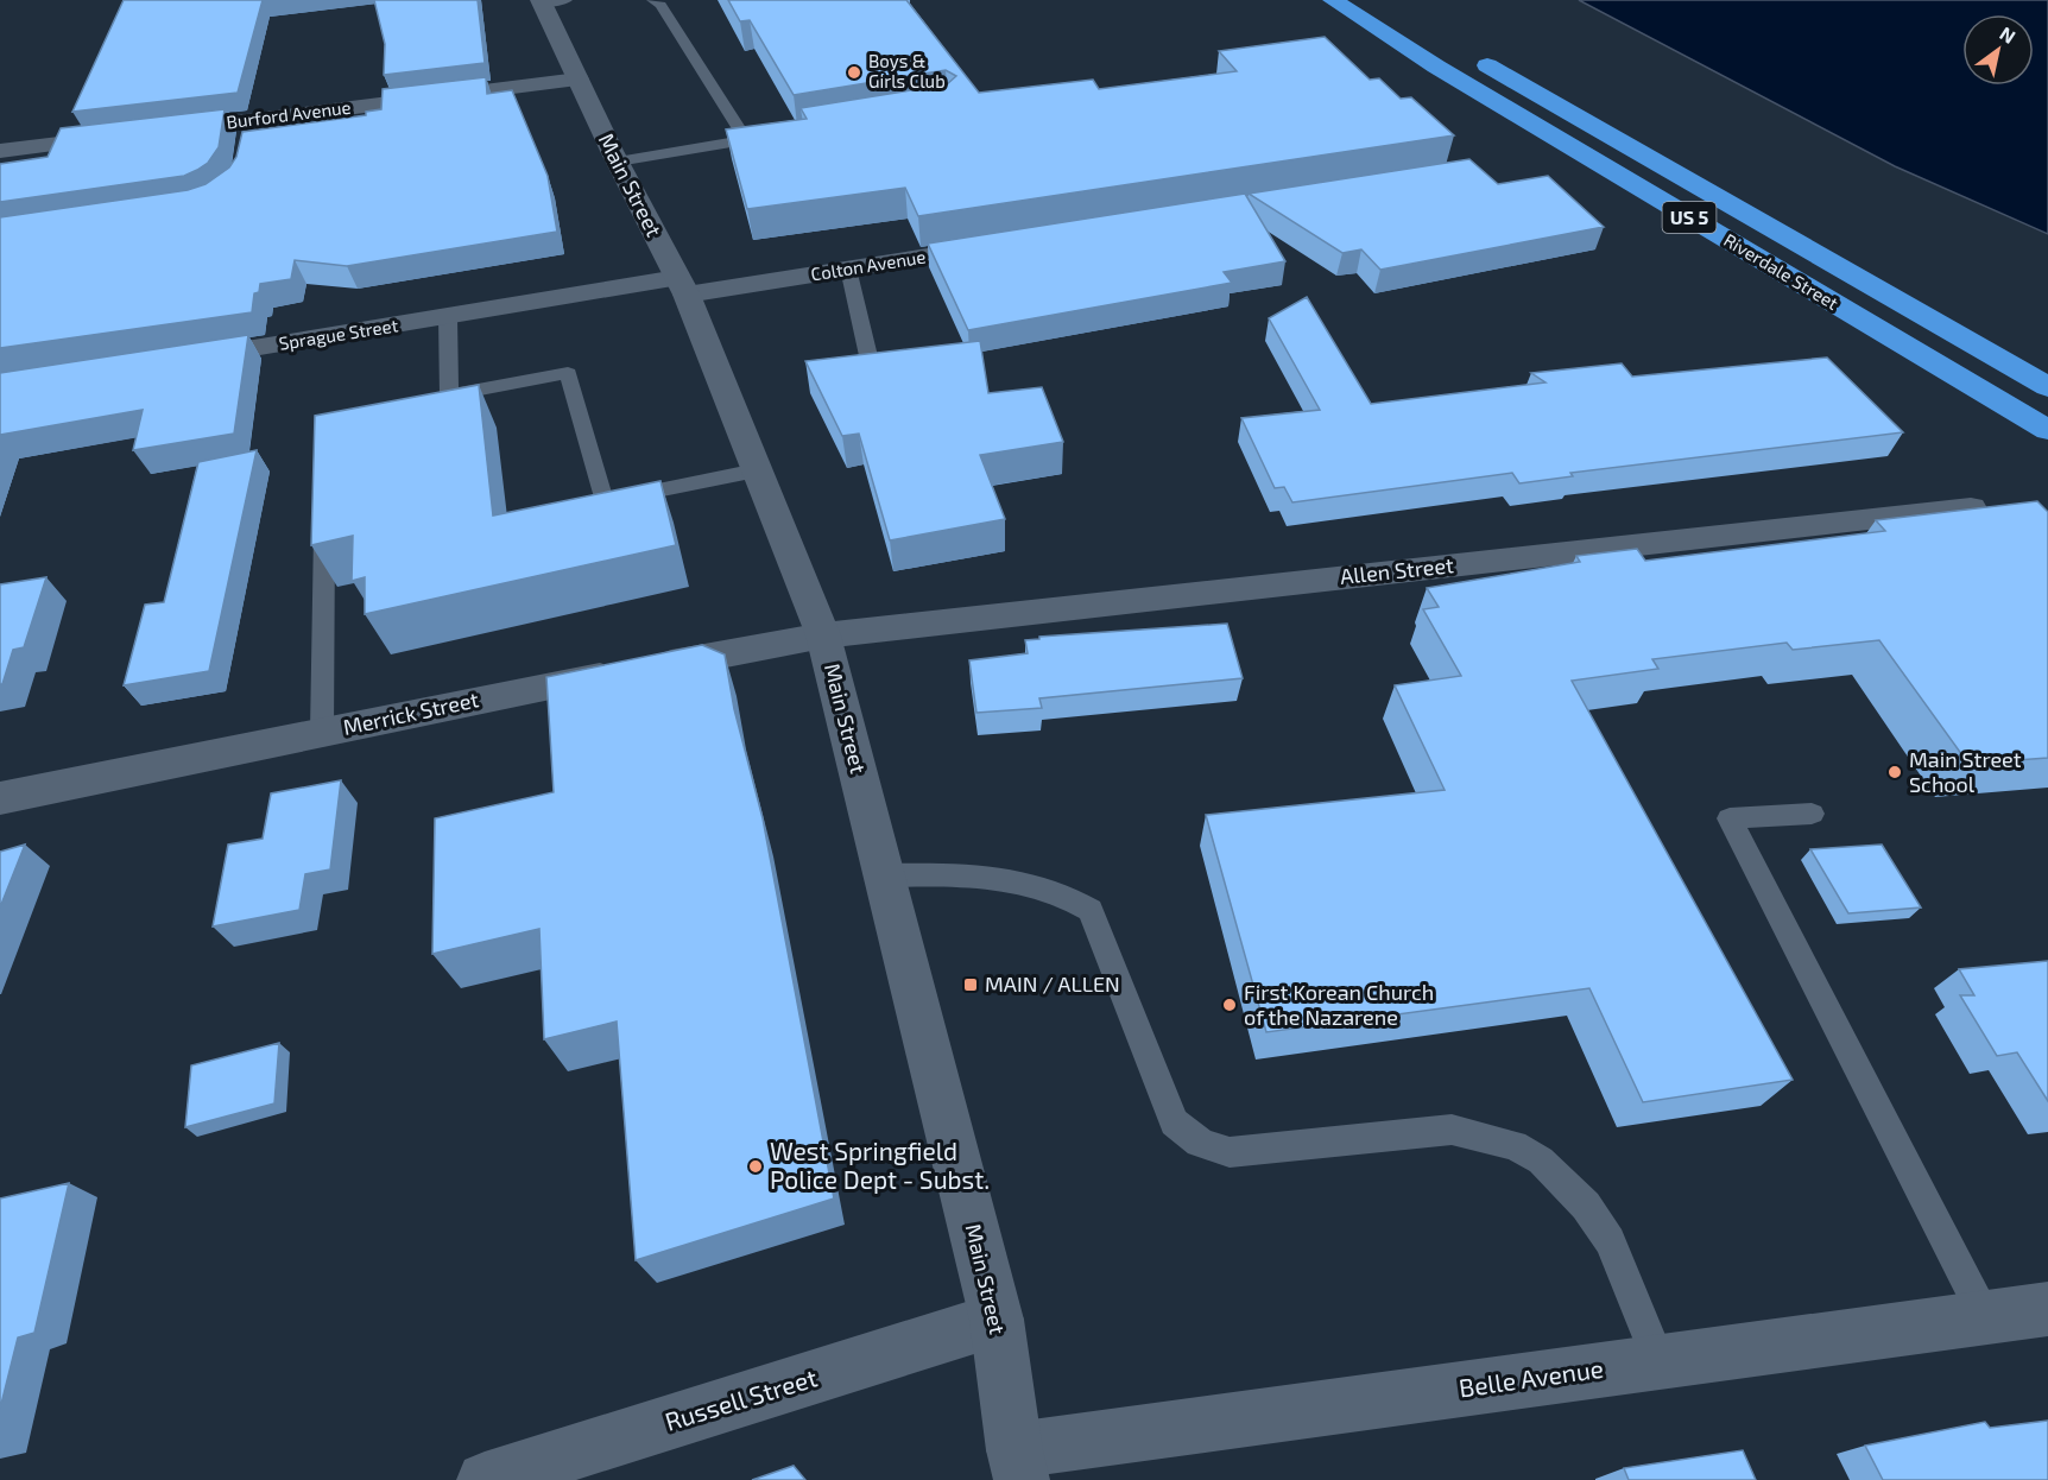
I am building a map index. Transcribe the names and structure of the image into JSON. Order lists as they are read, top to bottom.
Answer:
{
  "streets": {
    "highway": ["US 5", "Riverdale Street"],
    "street": [
      "Burford Avenue",
      "Main Street",
      "Colton Avenue",
      "Sprague Street",
      "Allen Street",
      "Merrick Street",
      "Belle Avenue",
      "Russell Street"
    ]
  },
  "crossings": [
    ["Burford Avenue", "Main Street"],
    ["Main Street", "Colton Avenue"],
    ["Main Street", "Sprague Street"],
    ["Main Street", "Allen Street"],
    ["Main Street", "Merrick Street"],
    ["Main Street", "Belle Avenue"],
    ["Main Street", "Russell Street"],
    ["Colton Avenue", "Sprague Street"],
    ["Allen Street", "Merrick Street"]
  ],
  "places": {
    "other": [
      "Boys & Girls Club",
      "Main Street School",
      "First Korean Church of the Nazarene",
      "West Springfield Police Dept - Subst."
    ],
    "transit": ["MAIN / ALLEN"]
  },
  "north": "top right"
}
